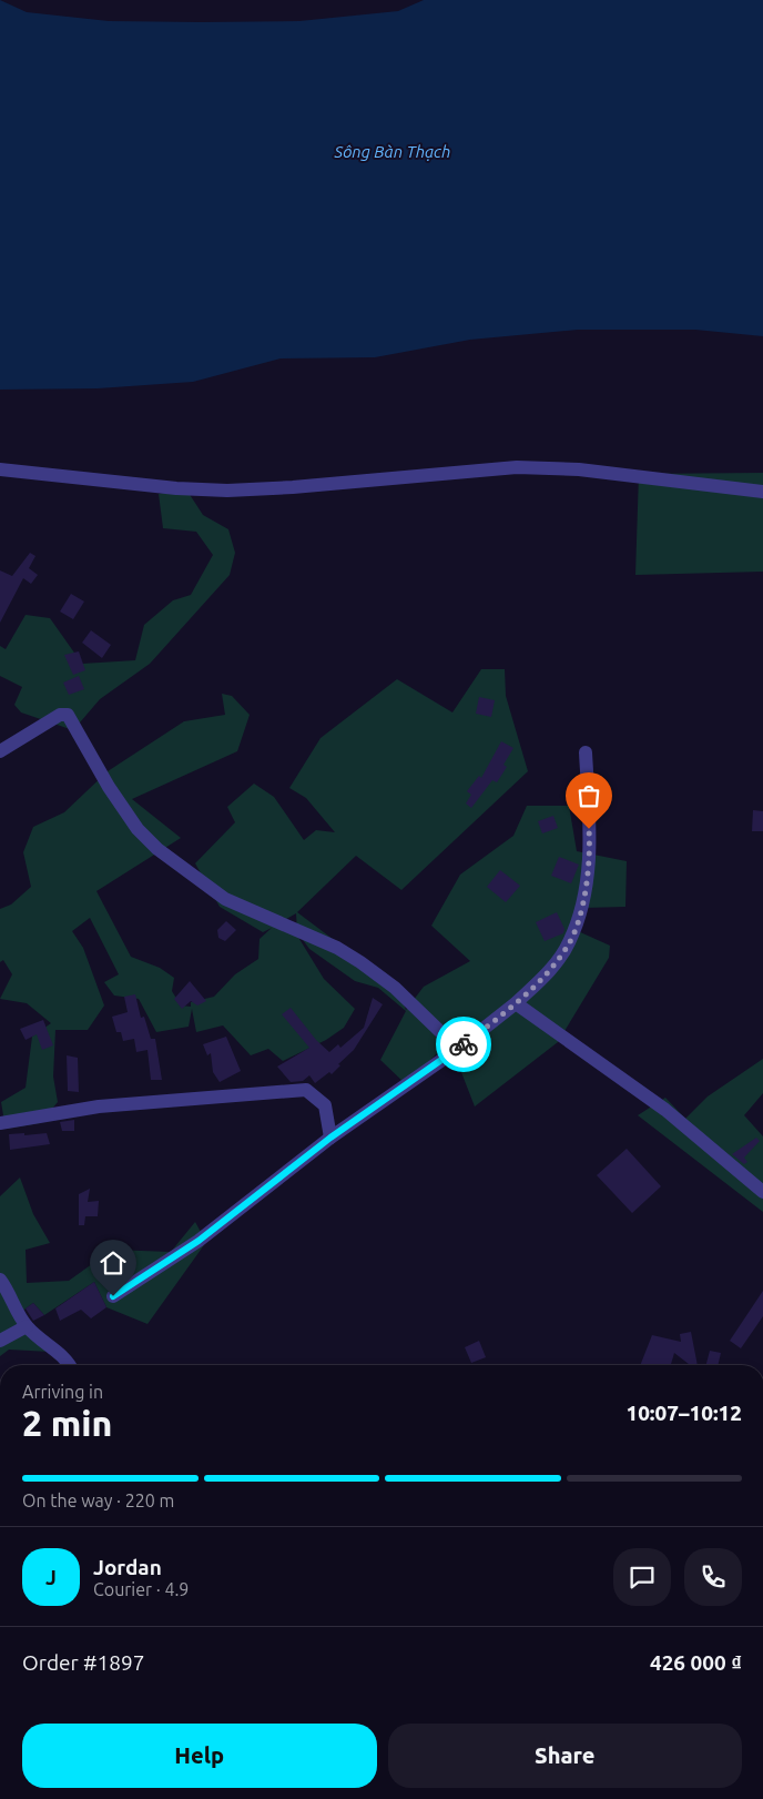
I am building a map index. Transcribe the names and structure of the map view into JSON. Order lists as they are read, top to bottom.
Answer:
{
  "water": ["Sông Bàn Thạch"],
  "page": {
    "heading": ["2 min", "Arriving in", "10:07–10:12"],
    "panel": [
      "Jordan",
      "Courier · 4.9",
      "Order #1897",
      "426 000 ₫"
    ],
    "bar": "On the way · 220 m",
    "round": "J",
    "buttons": ["Help", "Share"]
  }
}
